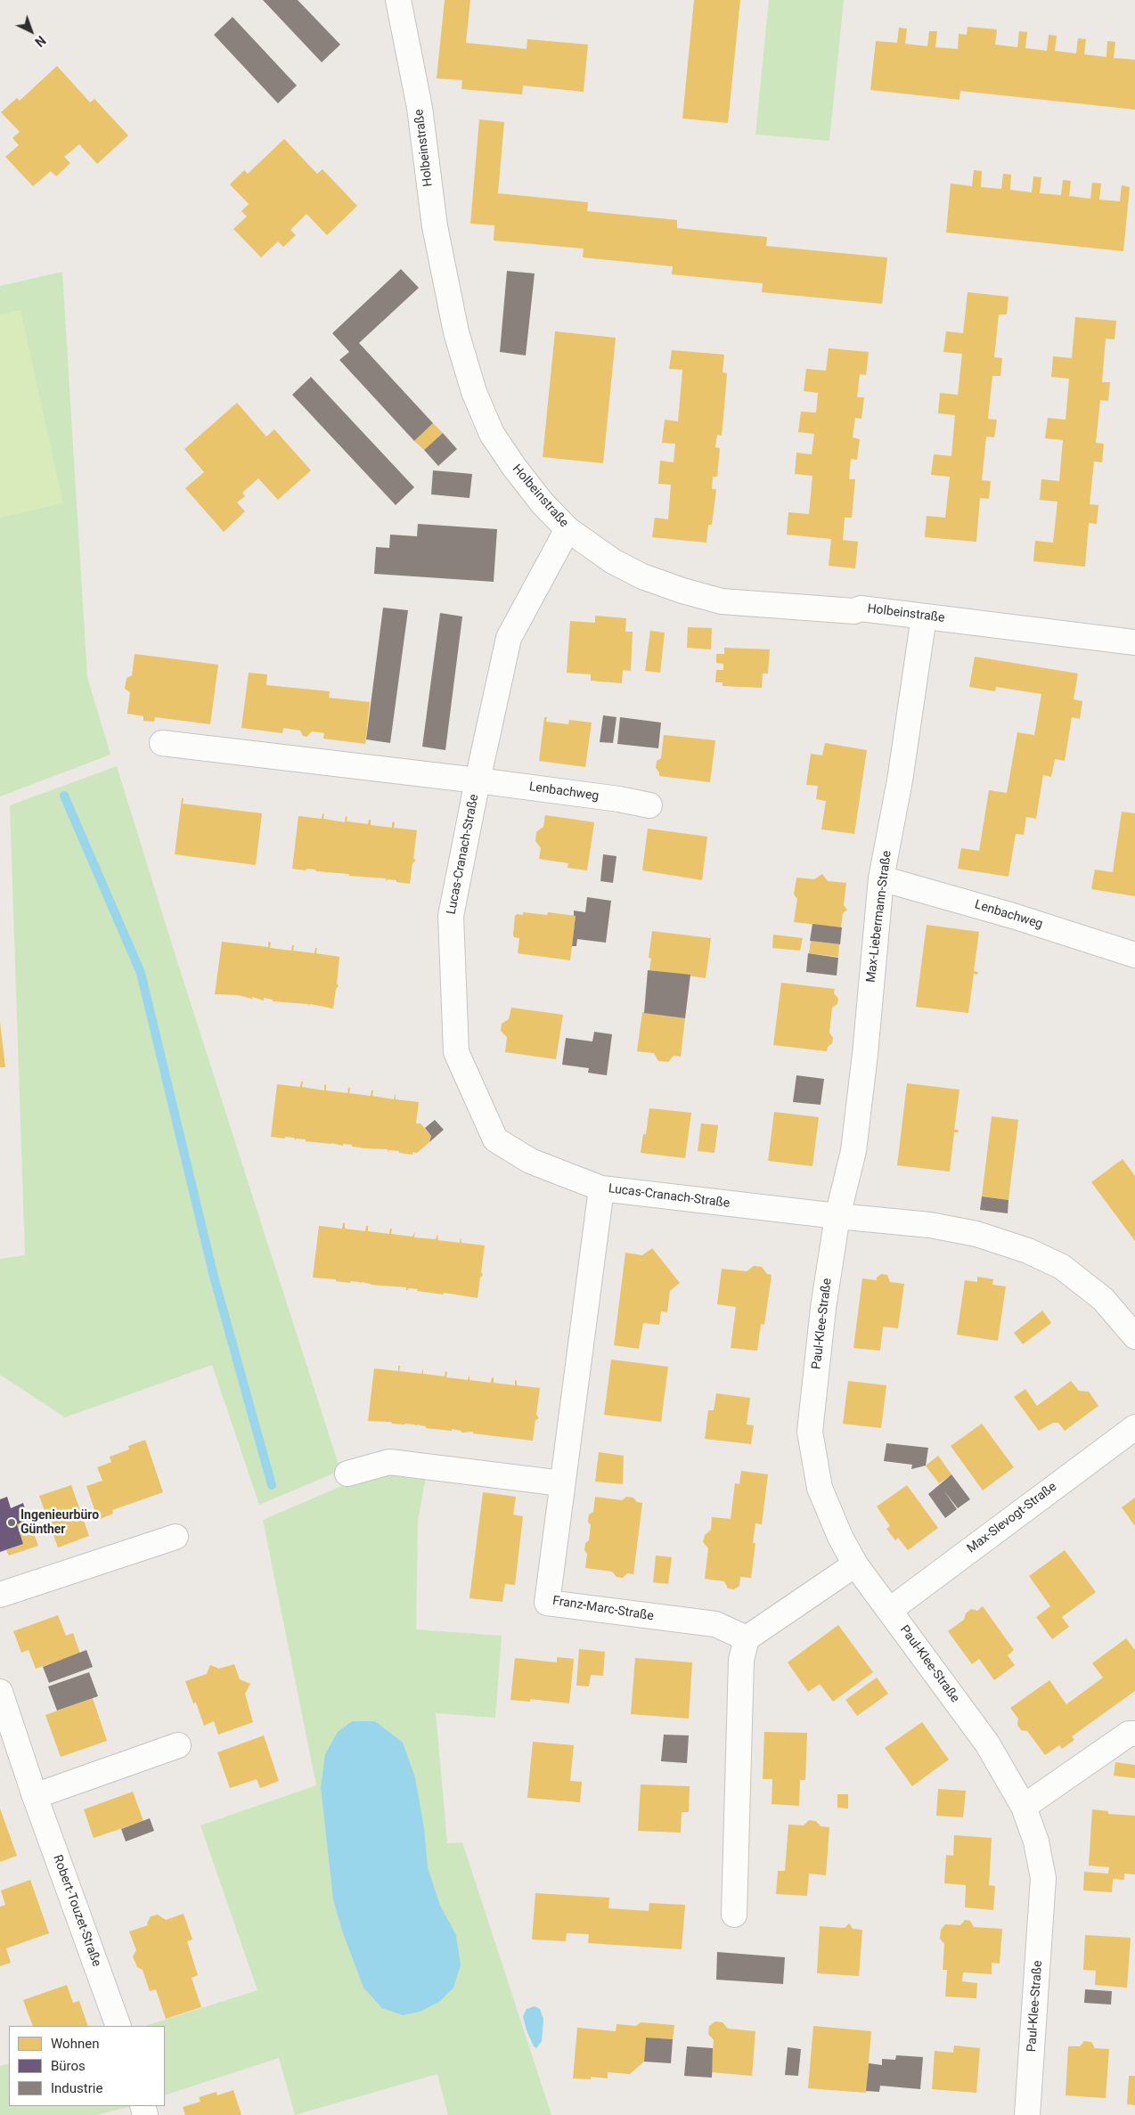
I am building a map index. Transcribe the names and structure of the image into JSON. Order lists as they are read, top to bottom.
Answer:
{
  "streets": {
    "street": [
      "Holbeinstraße",
      "Lenbachweg",
      "Lucas-Cranach-Straße",
      "Max-Liebermann-Straße",
      "Paul-Klee-Straße",
      "Max-Slevogt-Straße",
      "Franz-Marc-Straße",
      "Robert-Touzet-Straße"
    ]
  },
  "crossings": [
    ["Holbeinstraße", "Lucas-Cranach-Straße"],
    ["Holbeinstraße", "Max-Liebermann-Straße"],
    ["Lenbachweg", "Lucas-Cranach-Straße"],
    ["Lenbachweg", "Max-Liebermann-Straße"],
    ["Lucas-Cranach-Straße", "Max-Liebermann-Straße"],
    ["Lucas-Cranach-Straße", "Paul-Klee-Straße"],
    ["Lucas-Cranach-Straße", "Franz-Marc-Straße"],
    ["Max-Liebermann-Straße", "Paul-Klee-Straße"],
    ["Paul-Klee-Straße", "Max-Slevogt-Straße"]
  ],
  "places": ["Ingenieurbüro Günther"],
  "legend": ["Wohnen", "Büros", "Industrie"],
  "north": "bottom right"
}
